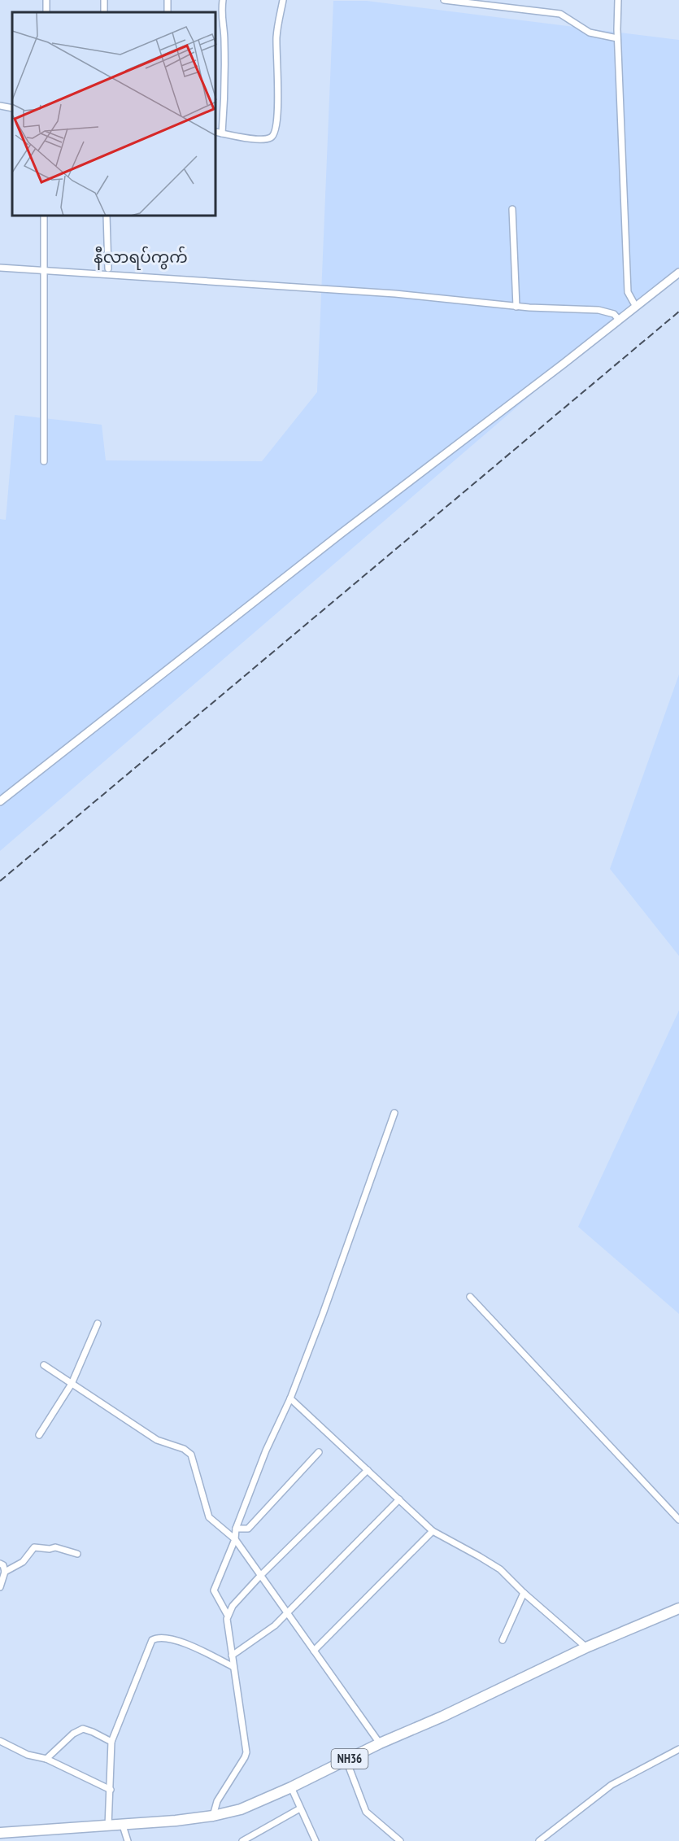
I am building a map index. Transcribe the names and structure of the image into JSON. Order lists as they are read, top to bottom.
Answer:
{
  "streets": {
    "highway": ["NH36"]
  },
  "districts": ["နီလာရပ်ကွက်"]
}
